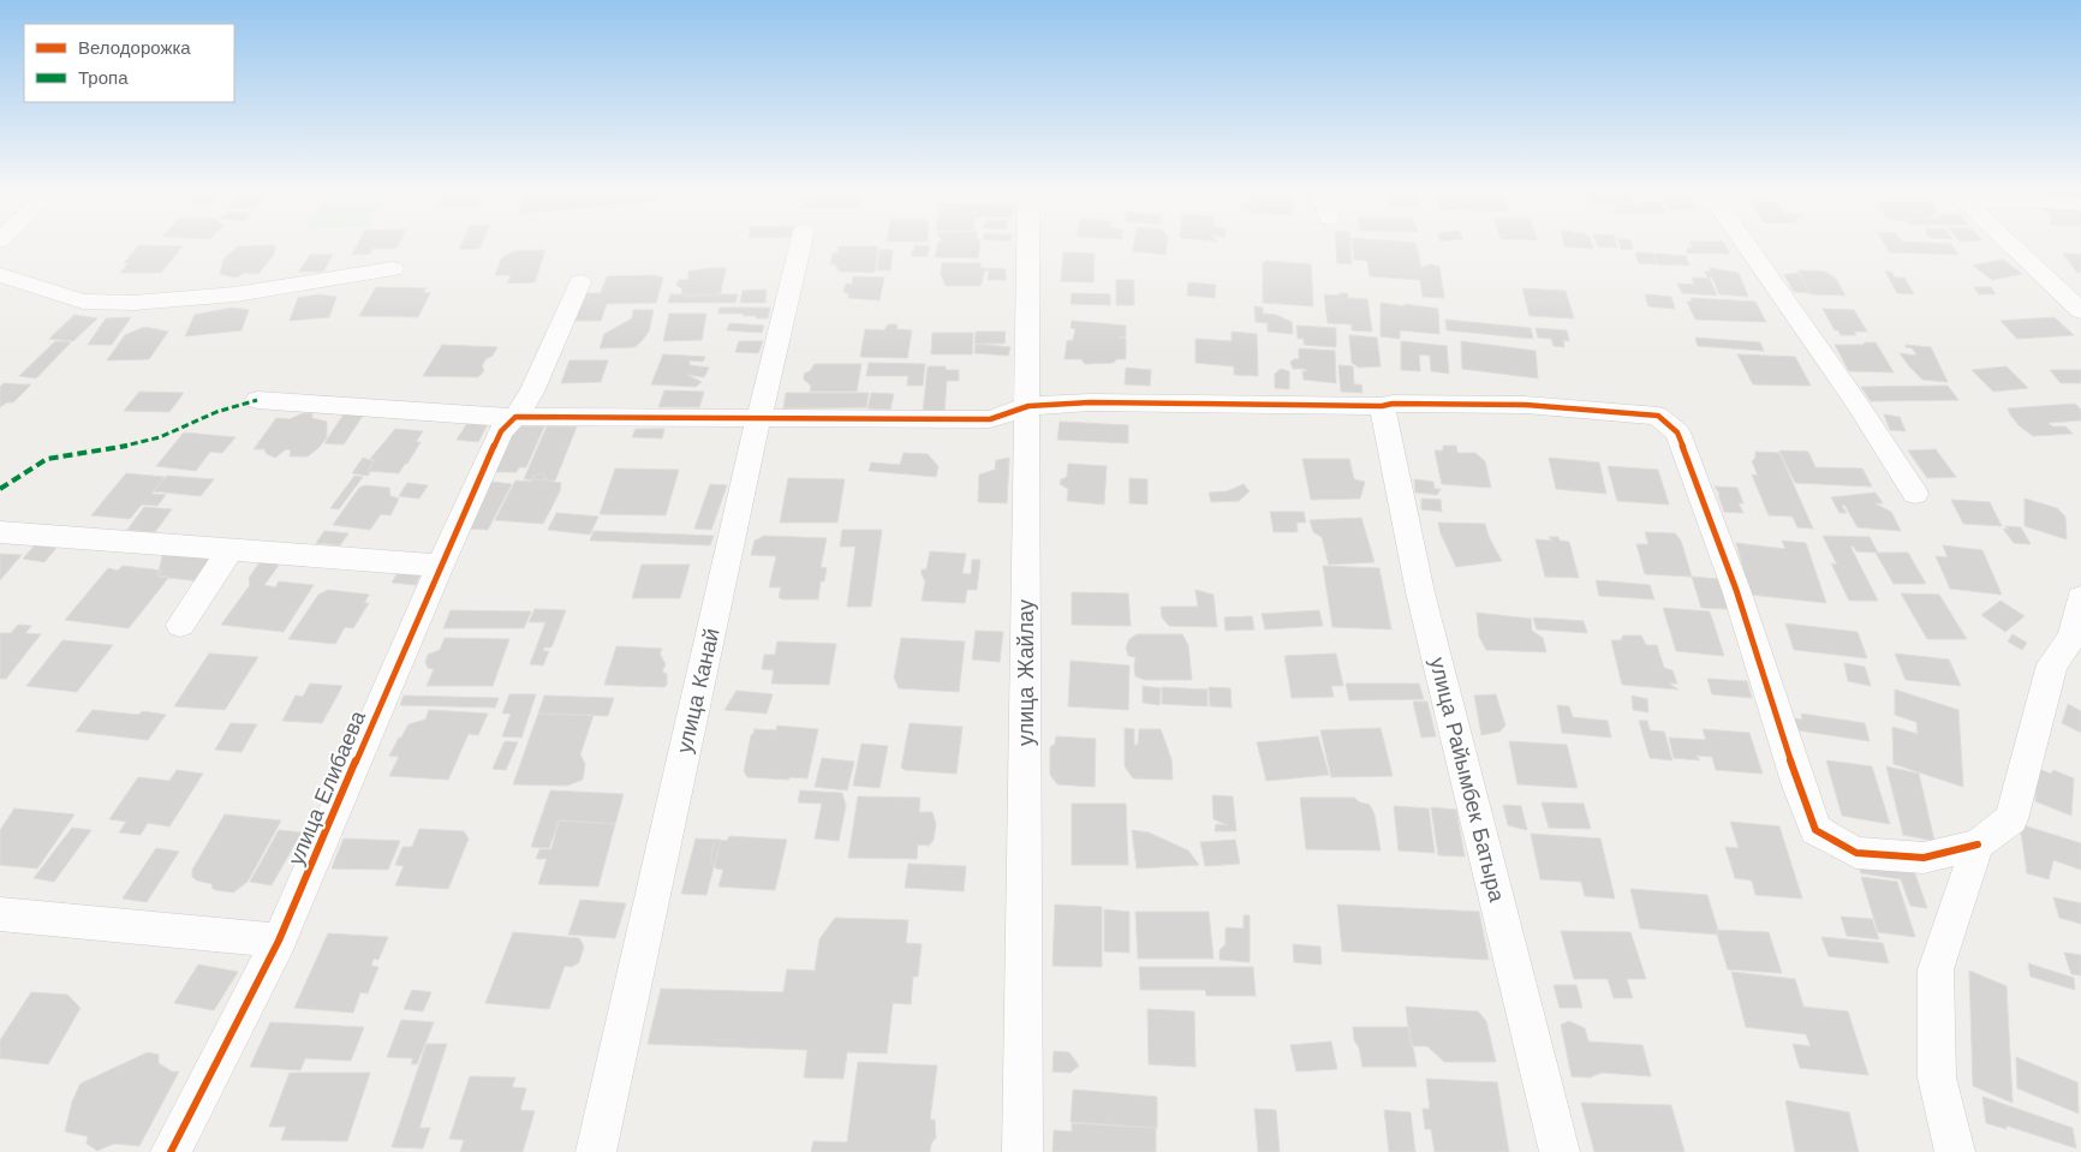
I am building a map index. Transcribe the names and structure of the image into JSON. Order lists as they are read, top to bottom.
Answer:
{
  "streets": {
    "street": [
      "улица Жайлау",
      "улица Канай",
      "улица Райымбек Батыра",
      "улица Елибаева"
    ]
  },
  "legend": ["Велодорожка", "Тропа"]
}
